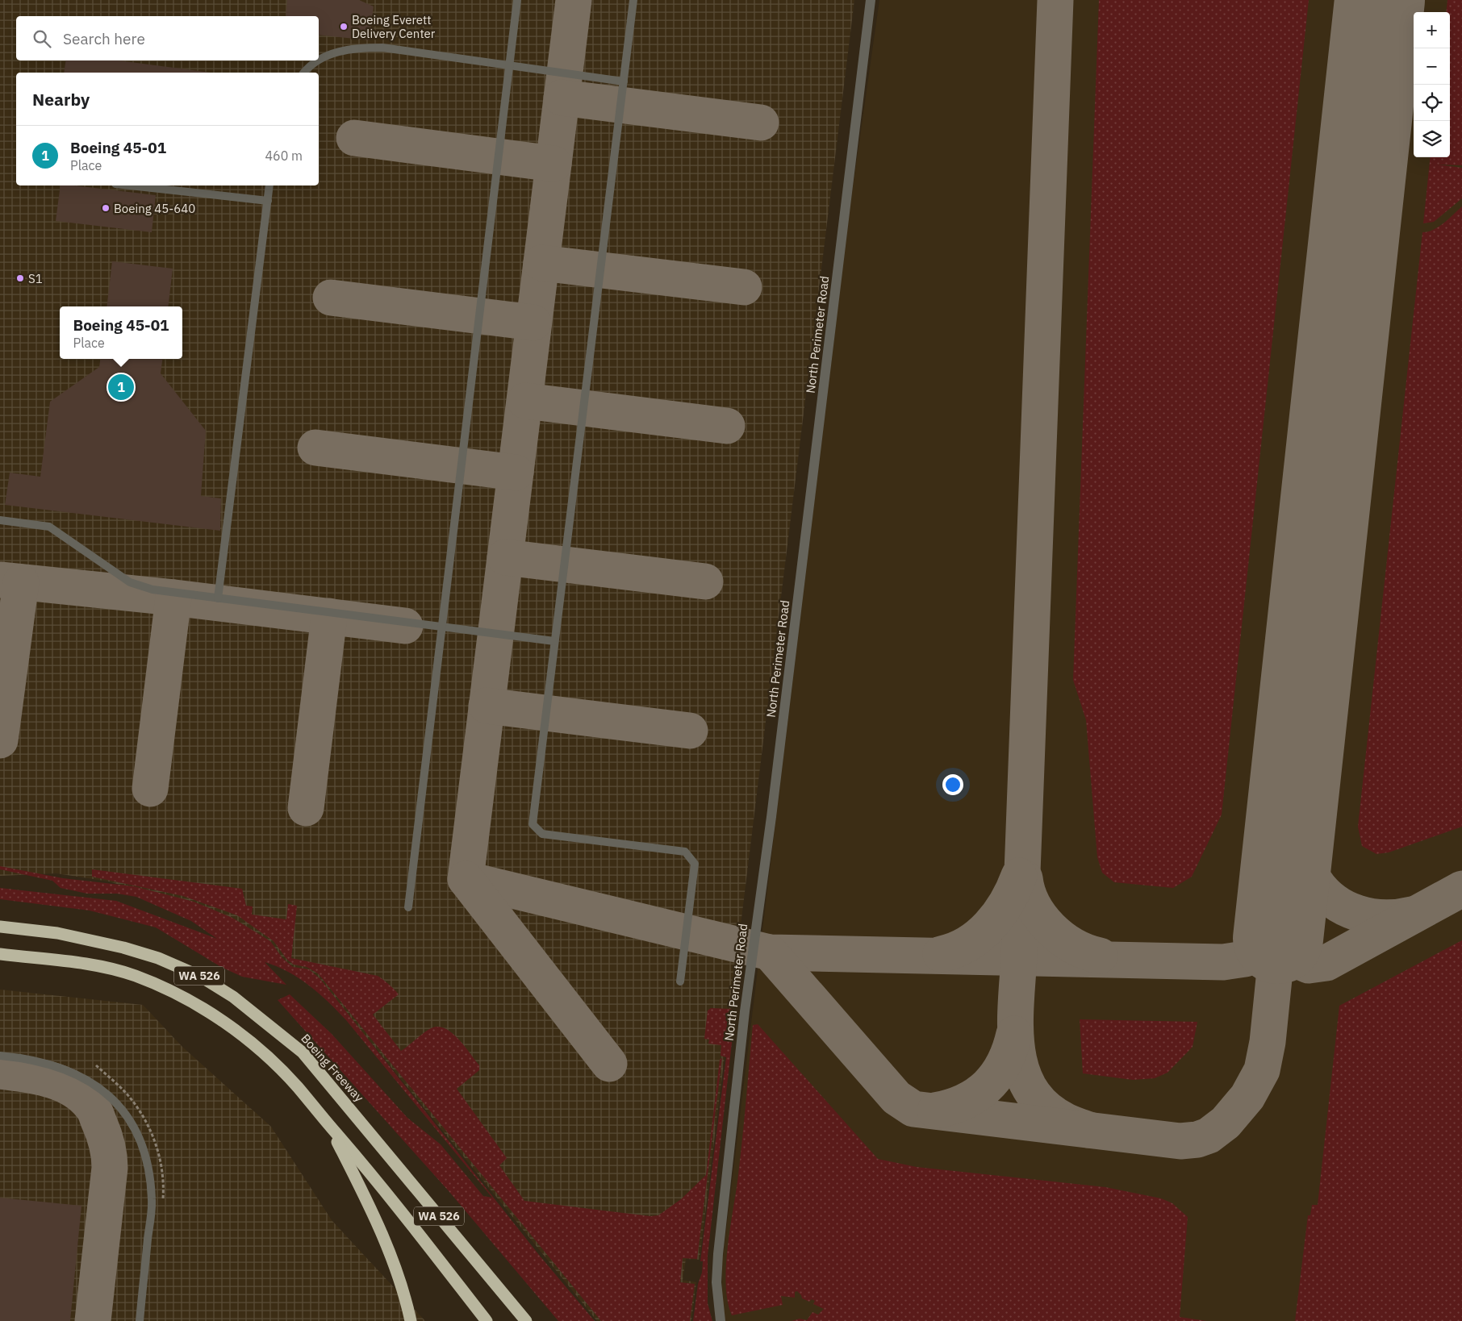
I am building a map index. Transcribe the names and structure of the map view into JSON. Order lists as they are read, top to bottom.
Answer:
{
  "streets": {
    "highway": ["WA 526", "Boeing Freeway"],
    "street": ["North Perimeter Road"]
  },
  "places": ["Boeing Everett Delivery Center", "Boeing 45-640", "S1"],
  "page": {
    "map_buttons": ["+", "−"],
    "search": "Search here",
    "heading": "Nearby",
    "list": [
      {
        "mark": "1",
        "name": "Boeing 45-01",
        "note": "Place",
        "value": "460 m"
      }
    ],
    "popup": ["Boeing 45-01", "Place"],
    "pins": "1"
  }
}
